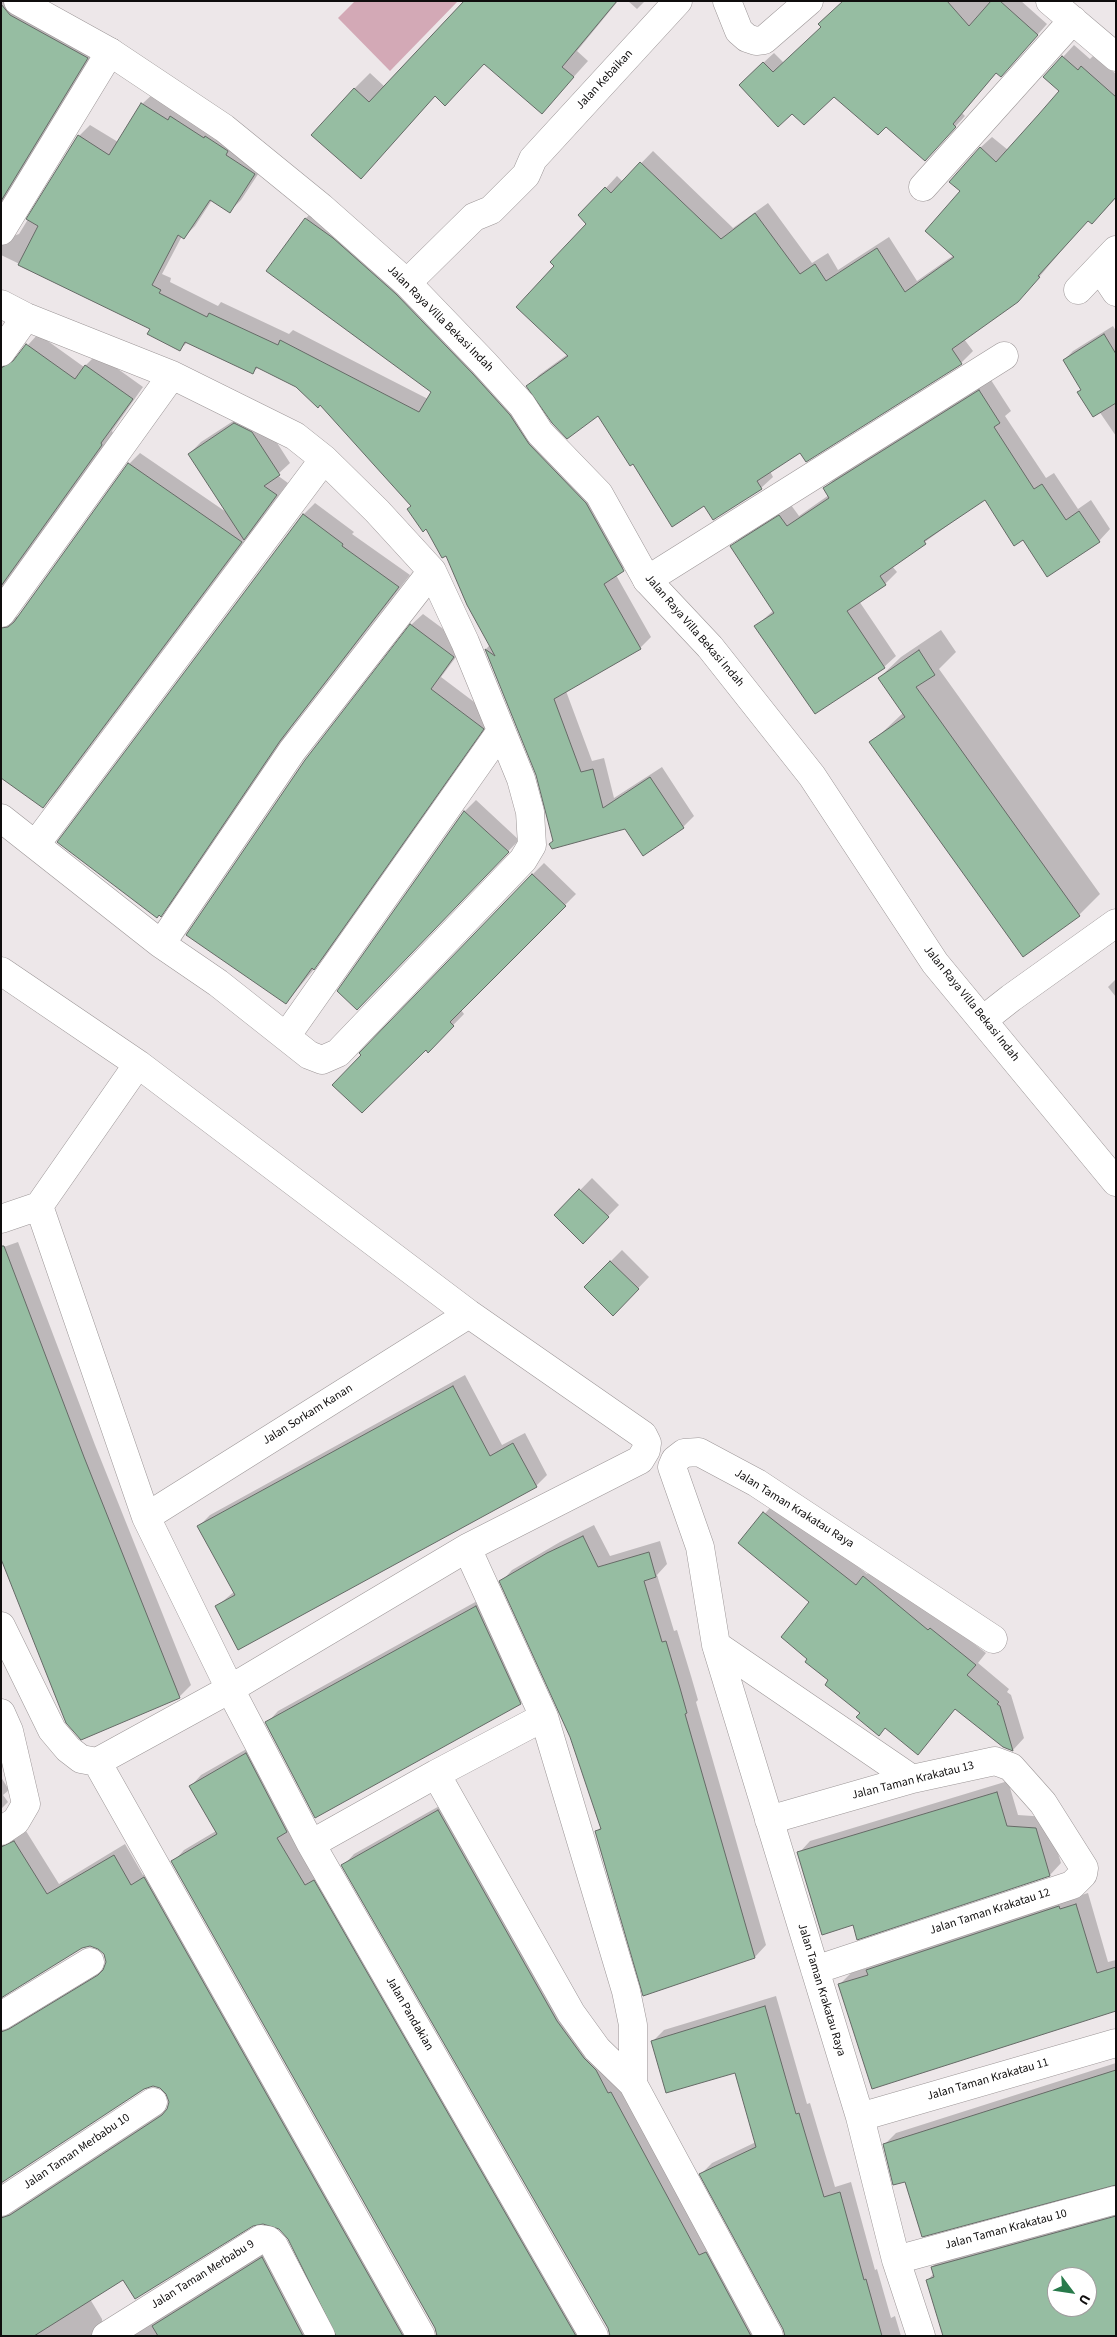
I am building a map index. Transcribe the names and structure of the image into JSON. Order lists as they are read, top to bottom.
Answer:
{
  "streets": {
    "street": [
      "Jalan Kebaikan",
      "Jalan Raya Villa Bekasi Indah",
      "Jalan Sorkam Kanan",
      "Jalan Taman Krakatau Raya",
      "Jalan Taman Krakatau 13",
      "Jalan Taman Krakatau 12",
      "Jalan Pandakian",
      "Jalan Taman Krakatau 11",
      "Jalan Taman Merbabu 10",
      "Jalan Taman Krakatau 10",
      "Jalan Taman Merbabu 9"
    ]
  },
  "crossings": [
    ["Jalan Kebaikan", "Jalan Raya Villa Bekasi Indah"],
    ["Jalan Sorkam Kanan", "Jalan Pandakian"],
    ["Jalan Taman Krakatau Raya", "Jalan Taman Krakatau 13"],
    ["Jalan Taman Krakatau Raya", "Jalan Taman Krakatau 12"],
    ["Jalan Taman Krakatau Raya", "Jalan Taman Krakatau 11"],
    ["Jalan Taman Krakatau Raya", "Jalan Taman Krakatau 10"],
    ["Jalan Taman Krakatau 13", "Jalan Taman Krakatau 12"]
  ],
  "north": "bottom right"
}
